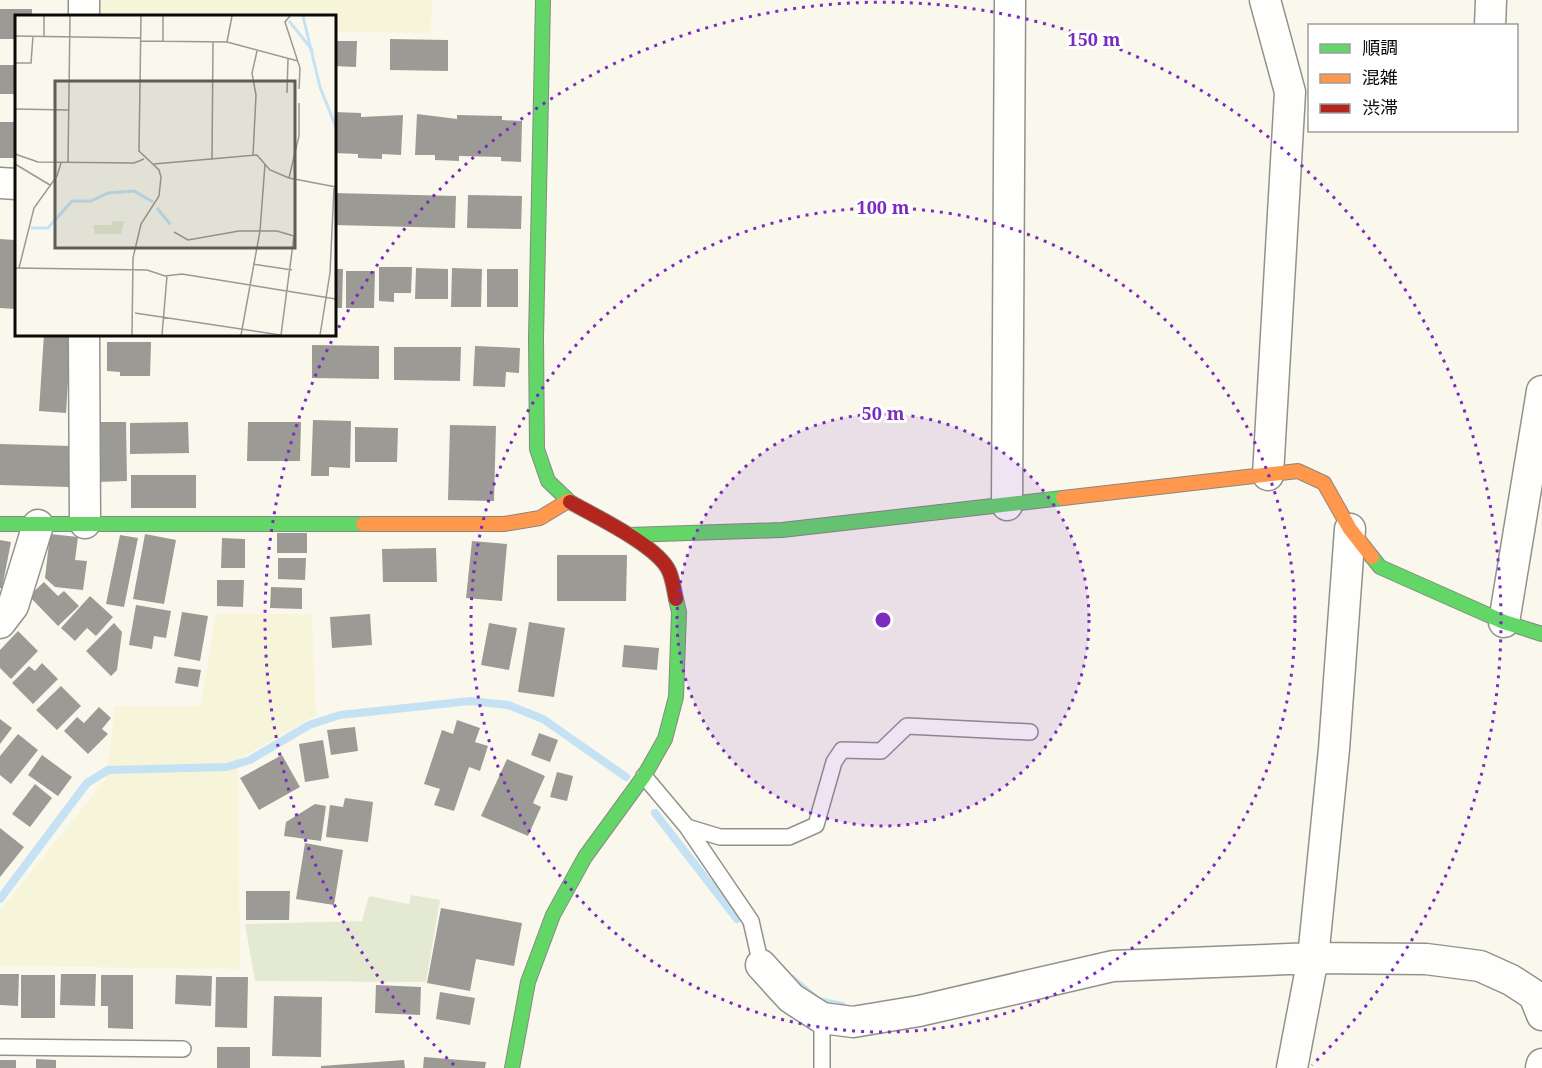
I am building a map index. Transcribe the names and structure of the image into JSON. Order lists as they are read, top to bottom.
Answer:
{
  "legend": ["順調", "混雑", "渋滞"],
  "rings": ["150 m", "100 m", "50 m"]
}
